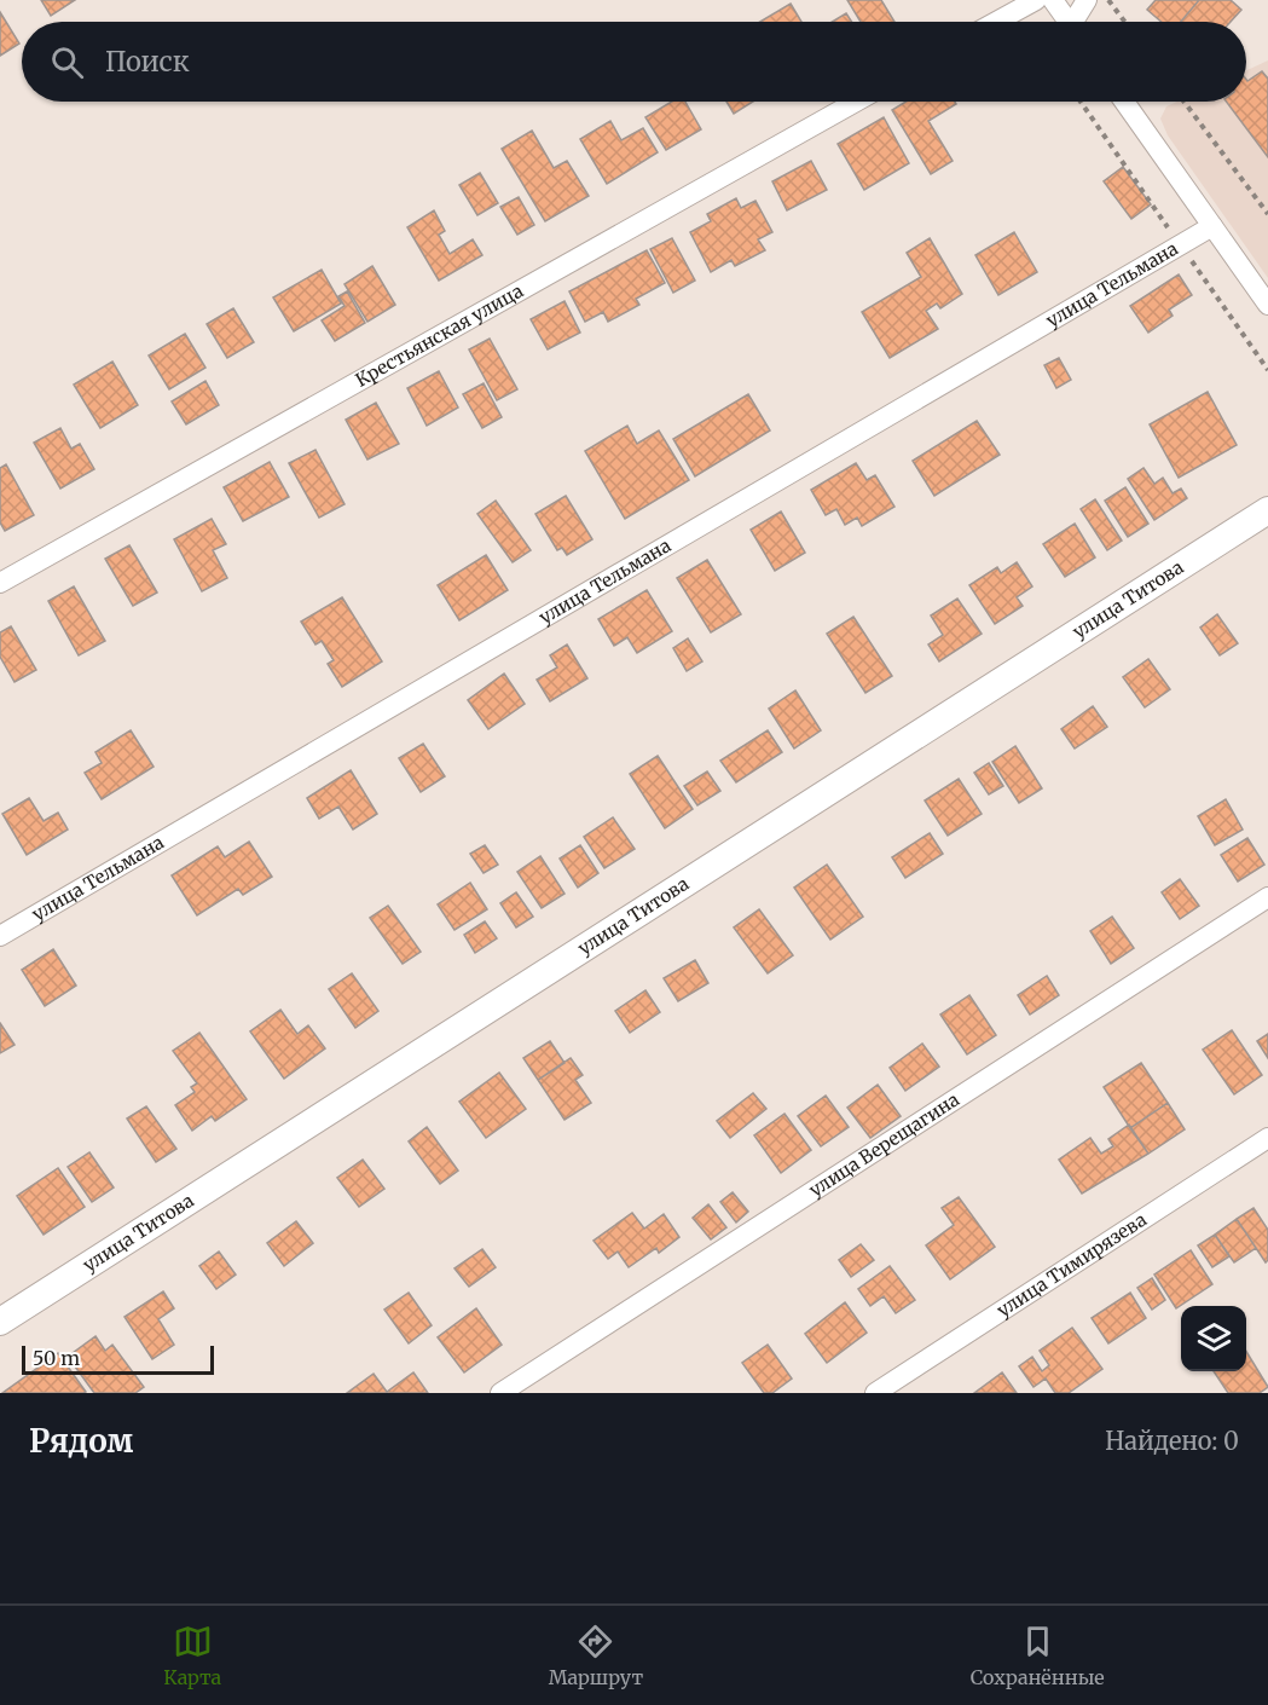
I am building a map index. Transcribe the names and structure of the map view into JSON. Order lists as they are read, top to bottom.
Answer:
{
  "streets": {
    "main road": ["улица Титова"],
    "street": [
      "улица Тельмана",
      "Крестьянская улица",
      "улица Верещагина",
      "улица Тимирязева"
    ]
  },
  "scale_bar": "50 m",
  "page": {
    "search": "Поиск",
    "scale": "50 m",
    "heading": ["Рядом", "Найдено: 0"],
    "nav": ["Карта", "Маршрут", "Сохранённые"]
  }
}
